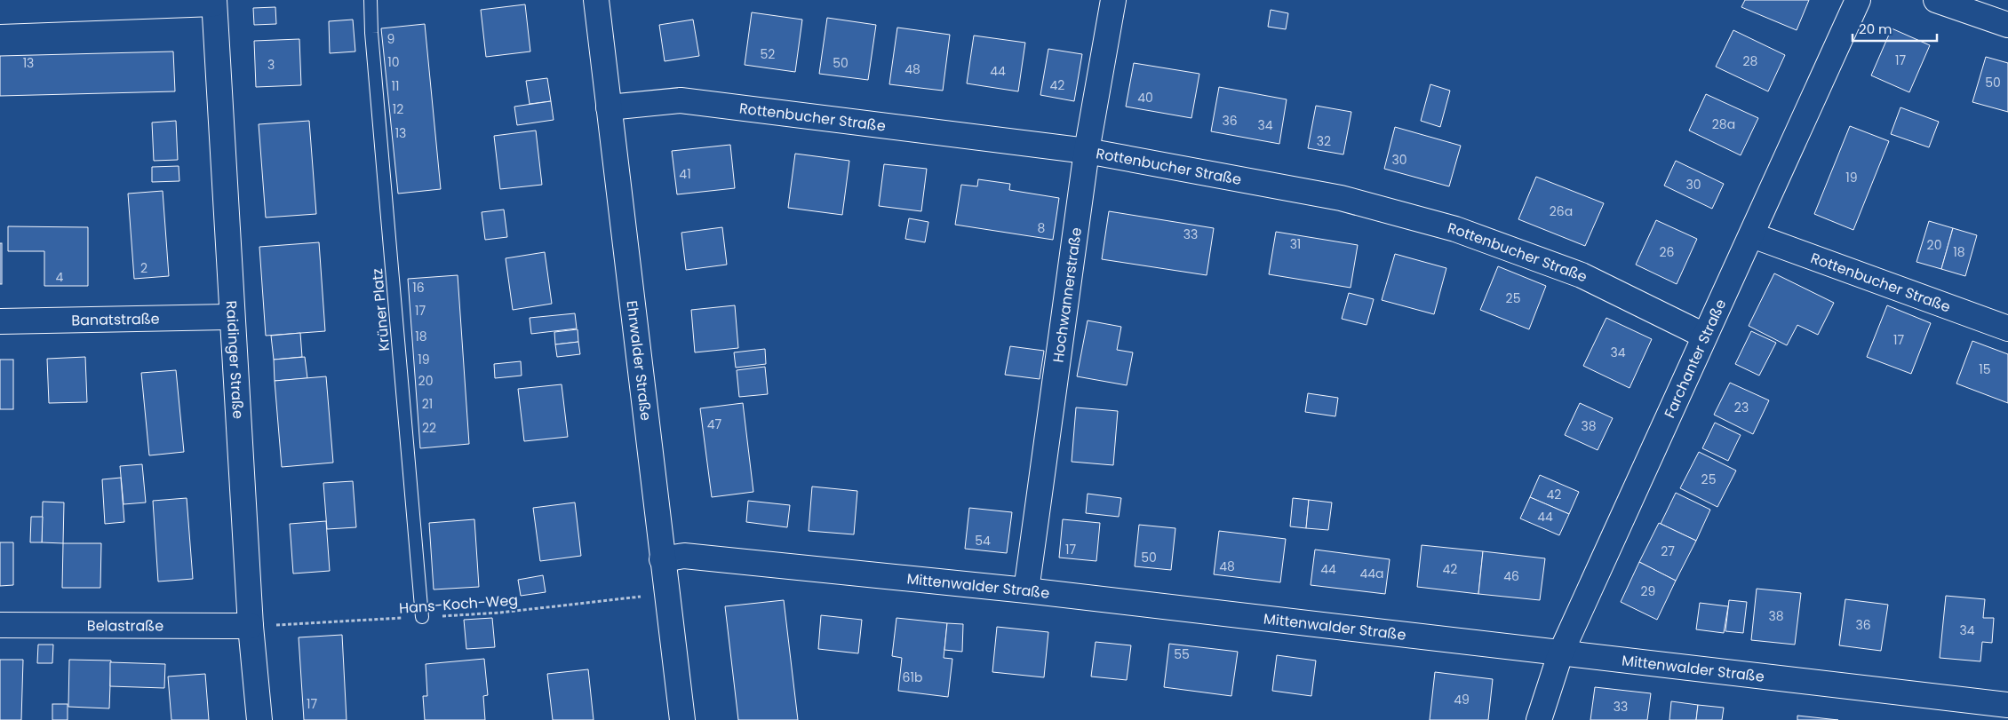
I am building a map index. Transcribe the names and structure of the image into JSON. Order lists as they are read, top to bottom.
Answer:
{
  "streets": {
    "street": [
      "Rottenbucher Straße",
      "Hochwannerstraße",
      "Banatstraße",
      "Farchanter Straße",
      "Raidinger Straße",
      "Ehrwalder Straße",
      "Mittenwalder Straße",
      "Belastraße"
    ],
    "lane": ["Krüner Platz"],
    "path": ["Hans-Koch-Weg"]
  },
  "crossings": [
    ["Rottenbucher Straße", "Hochwannerstraße"],
    ["Rottenbucher Straße", "Farchanter Straße"],
    ["Rottenbucher Straße", "Ehrwalder Straße"],
    ["Hochwannerstraße", "Mittenwalder Straße"],
    ["Krüner Platz", "Hans-Koch-Weg"],
    ["Banatstraße", "Raidinger Straße"],
    ["Farchanter Straße", "Mittenwalder Straße"],
    ["Raidinger Straße", "Hans-Koch-Weg"],
    ["Raidinger Straße", "Belastraße"],
    ["Ehrwalder Straße", "Mittenwalder Straße"],
    ["Ehrwalder Straße", "Hans-Koch-Weg"],
    ["Hans-Koch-Weg", "Belastraße"]
  ],
  "house_numbers": [
    "9",
    "52",
    "17",
    "28",
    "10",
    "13",
    "50",
    "3",
    "48",
    "44",
    "50",
    "42",
    "11",
    "40",
    "12",
    "36",
    "28a",
    "34",
    "13",
    "32",
    "30",
    "41",
    "19",
    "30",
    "26a",
    "8",
    "33",
    "31",
    "20",
    "26",
    "18",
    "2",
    "4",
    "16",
    "25",
    "17",
    "18",
    "17",
    "34",
    "19",
    "15",
    "20",
    "21",
    "23",
    "47",
    "38",
    "22",
    "25",
    "42",
    "44",
    "54",
    "17",
    "27",
    "50",
    "48",
    "44",
    "42",
    "44a",
    "46",
    "29",
    "38",
    "36",
    "34",
    "55",
    "61b",
    "49",
    "17",
    "33"
  ],
  "scale_bar": "20 m"
}
